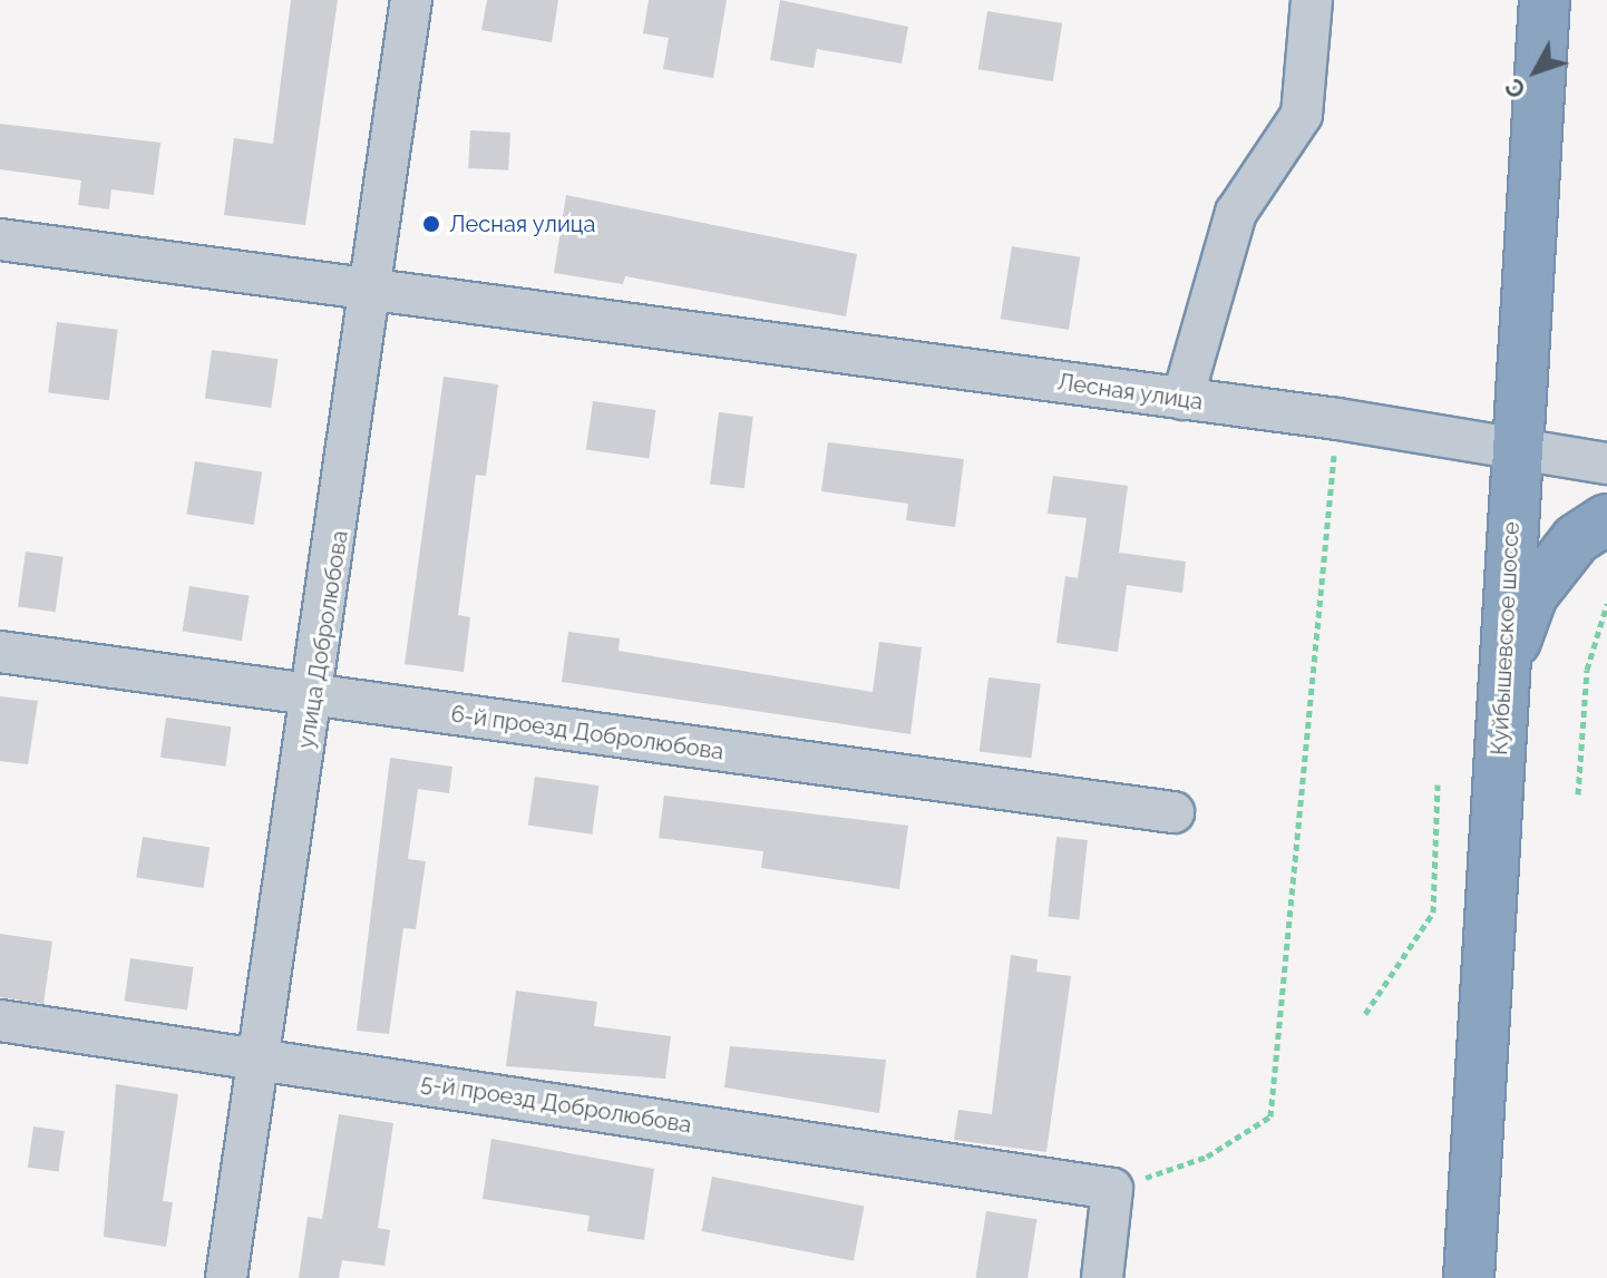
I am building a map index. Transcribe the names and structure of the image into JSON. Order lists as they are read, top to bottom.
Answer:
{
  "streets": {
    "highway": ["Куйбышевское шоссе"],
    "street": [
      "Лесная улица",
      "улица Добролюбова",
      "6-й проезд Добролюбова",
      "5-й проезд Добролюбова"
    ]
  },
  "crossings": [
    ["Лесная улица", "Куйбышевское шоссе"],
    ["Лесная улица", "улица Добролюбова"],
    ["улица Добролюбова", "6-й проезд Добролюбова"],
    ["улица Добролюбова", "5-й проезд Добролюбова"]
  ],
  "places": ["Лесная улица"],
  "north": "bottom left"
}
